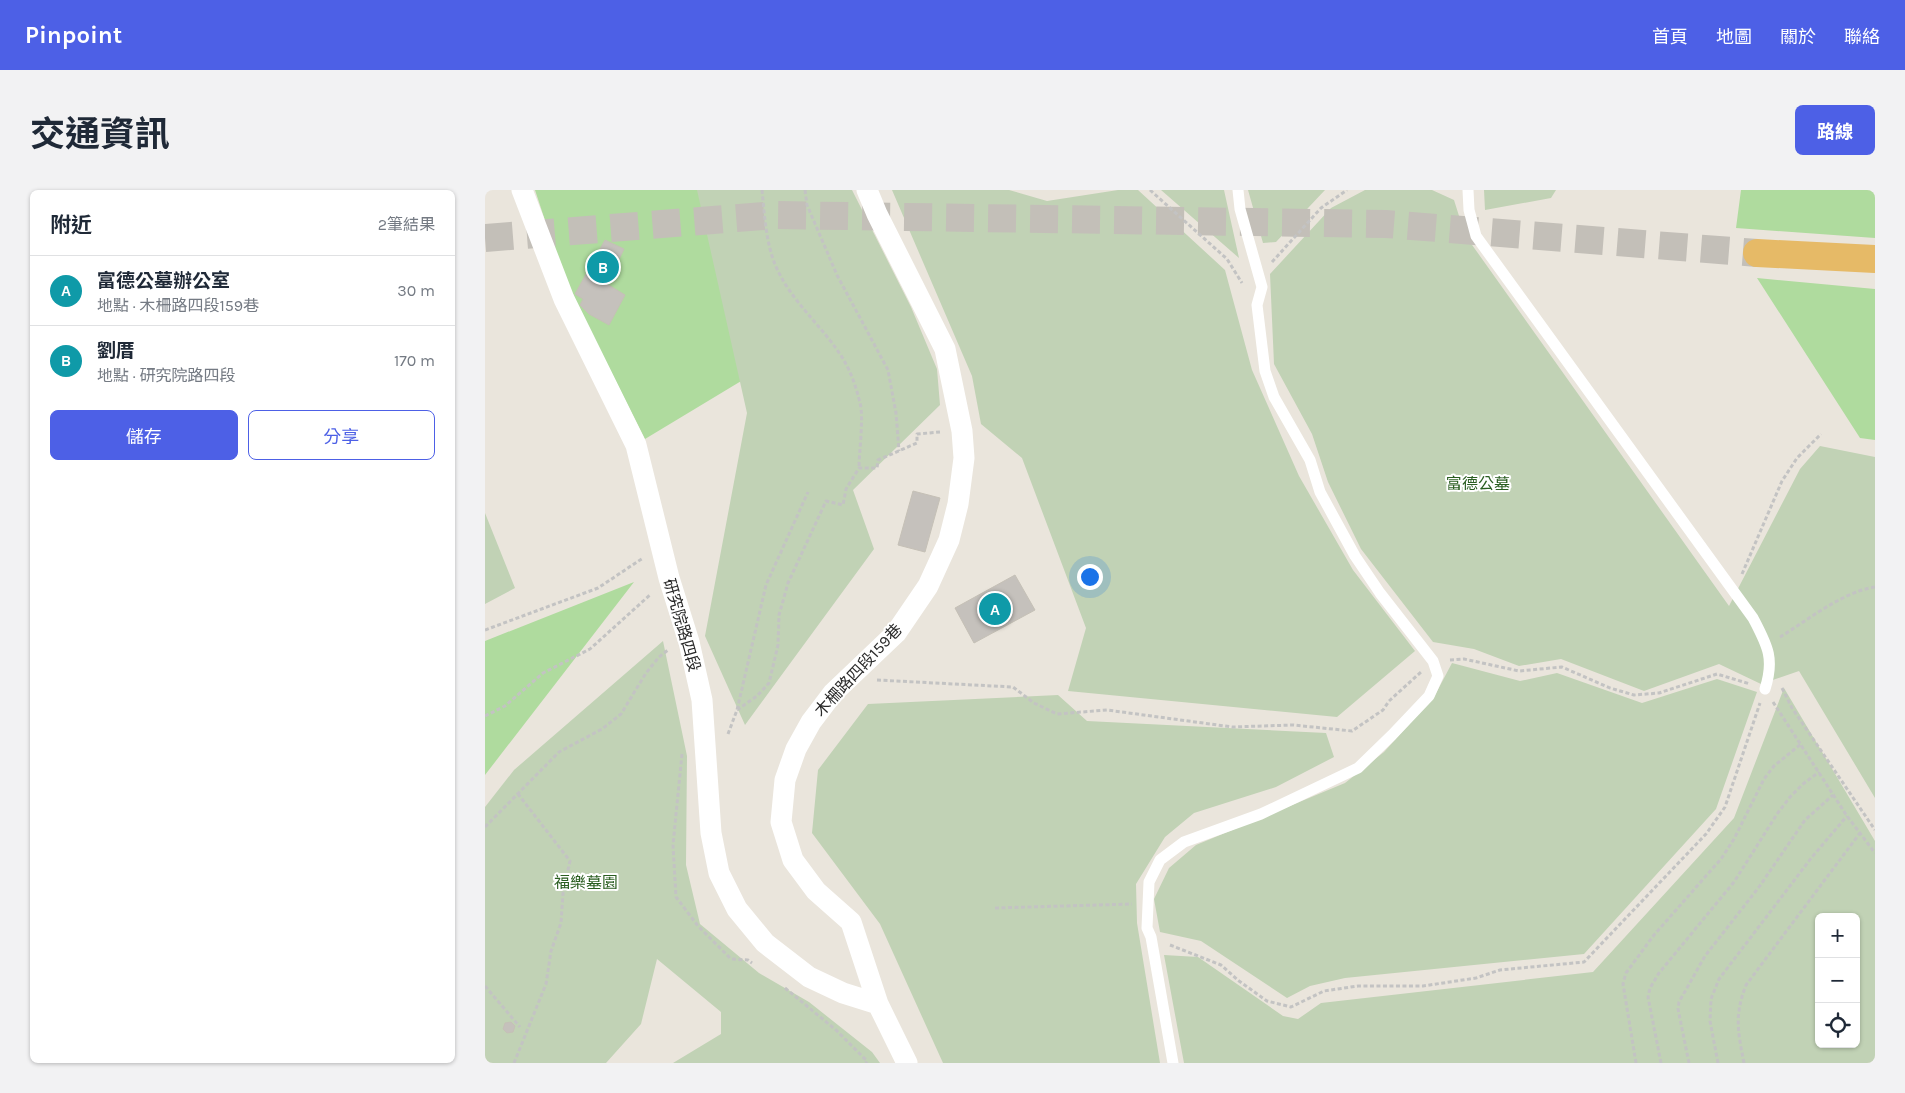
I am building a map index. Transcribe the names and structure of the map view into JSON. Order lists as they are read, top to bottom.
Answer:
{
  "streets": {
    "street": ["研究院路四段", "木柵路四段159巷"]
  },
  "crossings": [
    ["研究院路四段", "木柵路四段159巷"]
  ],
  "parks": ["富德公墓", "福樂墓園"],
  "page": {
    "header": "Pinpoint",
    "nav": [
      "首頁",
      "地圖",
      "關於",
      "聯絡"
    ],
    "title": "交通資訊",
    "buttons": [
      "路線",
      ["儲存", "分享"]
    ],
    "heading": ["附近", "2筆結果"],
    "pins": ["B", "A"],
    "list": [
      {
        "mark": "A",
        "name": "富德公墓辦公室",
        "note": "地點 · 木柵路四段159巷",
        "value": "30 m"
      },
      {
        "mark": "B",
        "name": "劉厝",
        "note": "地點 · 研究院路四段",
        "value": "170 m"
      }
    ],
    "map_buttons": ["+", "−"]
  }
}
